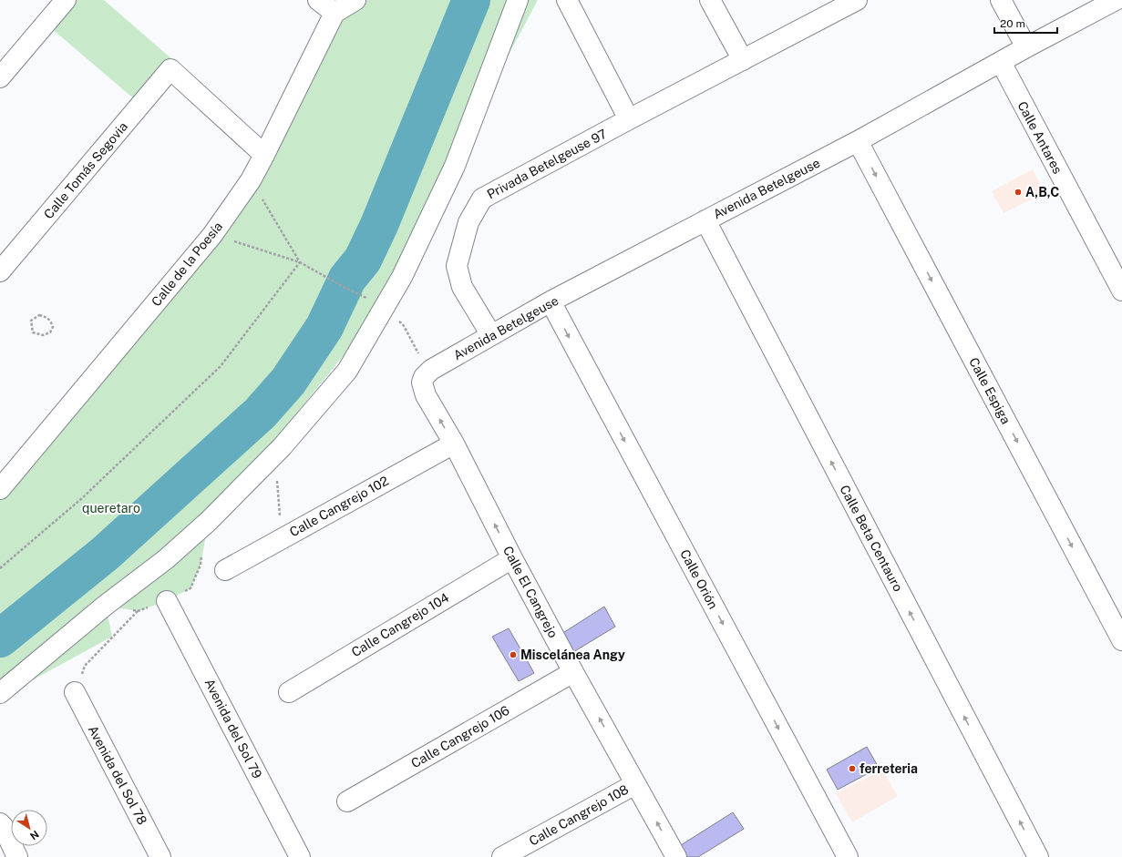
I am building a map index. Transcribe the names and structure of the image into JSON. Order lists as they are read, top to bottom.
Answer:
{
  "streets": {
    "street": [
      "Calle Antares",
      "Privada Betelgeuse 97",
      "Calle Tomás Segovia",
      "Avenida Betelgeuse",
      "Calle de la Poesía",
      "Calle Espiga",
      "Calle Cangrejo 102",
      "Calle Beta Centauro",
      "Calle Orión",
      "Calle El Cangrejo",
      "Calle Cangrejo 104",
      "Avenida del Sol 79",
      "Calle Cangrejo 106",
      "Avenida del Sol 78",
      "Calle Cangrejo 108"
    ]
  },
  "crossings": [
    ["Calle Antares", "Avenida Betelgeuse"],
    ["Privada Betelgeuse 97", "Avenida Betelgeuse"],
    ["Calle Tomás Segovia", "Calle de la Poesía"],
    ["Avenida Betelgeuse", "Calle Espiga"],
    ["Avenida Betelgeuse", "Calle Beta Centauro"],
    ["Avenida Betelgeuse", "Calle Orión"],
    ["Avenida Betelgeuse", "Calle El Cangrejo"],
    ["Calle Cangrejo 102", "Calle El Cangrejo"],
    ["Calle El Cangrejo", "Calle Cangrejo 104"],
    ["Calle El Cangrejo", "Calle Cangrejo 106"],
    ["Calle El Cangrejo", "Calle Cangrejo 108"]
  ],
  "one_way": [
    "Calle Espiga",
    "Calle Beta Centauro",
    "Calle Orión",
    "Calle El Cangrejo"
  ],
  "parks": ["queretaro"],
  "places": ["A,B,C", "Miscelánea Angy", "ferreteria"],
  "scale_bar": "20 m",
  "north": "bottom right"
}
